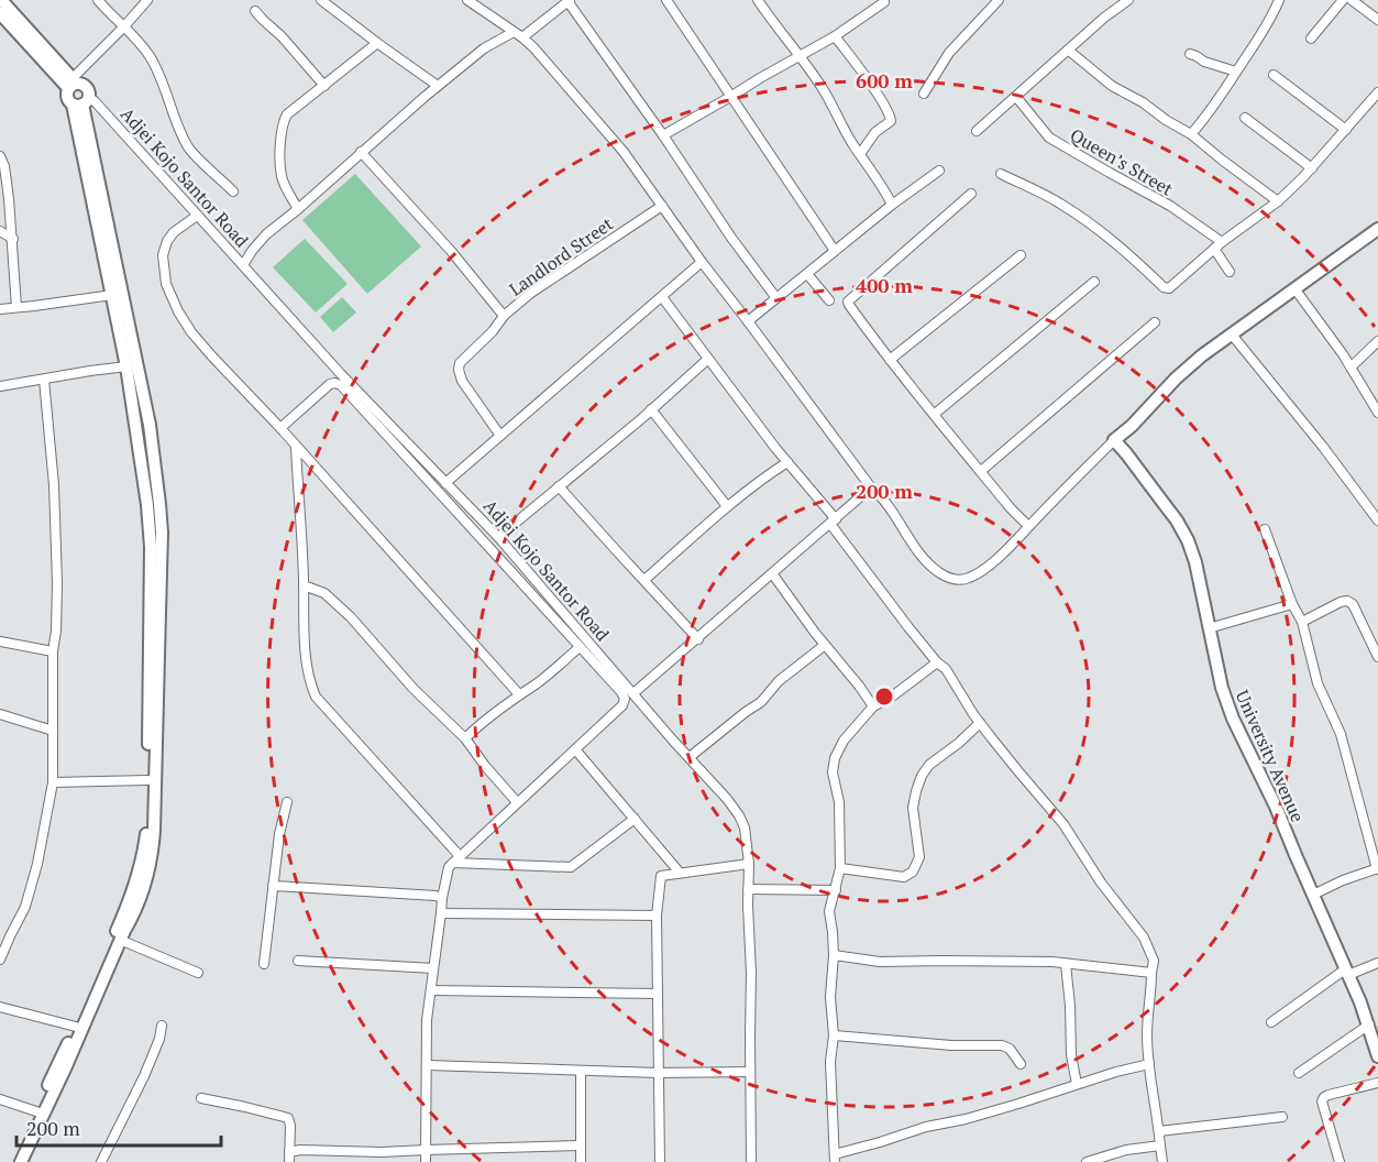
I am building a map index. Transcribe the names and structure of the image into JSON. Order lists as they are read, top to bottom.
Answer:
{
  "streets": {
    "street": [
      "Queen’s Street",
      "Adjei Kojo Santor Road",
      "Landlord Street",
      "University Avenue"
    ]
  },
  "scale_bar": "200 m",
  "rings": ["600 m", "400 m", "200 m"]
}
